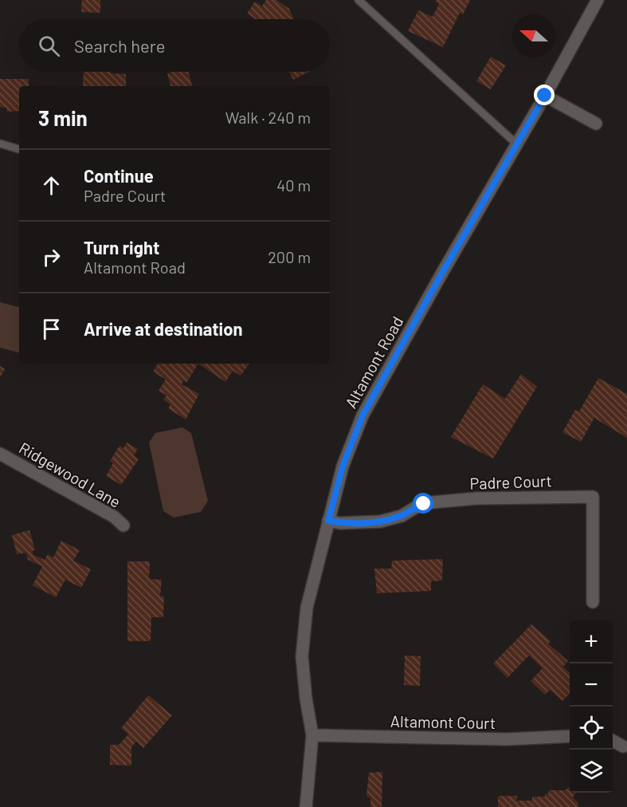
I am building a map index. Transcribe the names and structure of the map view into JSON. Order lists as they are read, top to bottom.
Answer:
{
  "streets": {
    "street": [
      "Altamont Road",
      "Ridgewood Lane",
      "Padre Court",
      "Altamont Court"
    ]
  },
  "crossings": [
    ["Altamont Road", "Padre Court"],
    ["Altamont Road", "Altamont Court"]
  ],
  "north": "left",
  "page": {
    "search": "Search here",
    "heading": ["3 min", "Walk · 240 m"],
    "list": [
      ["Continue", "Padre Court", "40 m"],
      ["Turn right", "Altamont Road", "200 m"],
      "Arrive at destination"
    ],
    "map_buttons": ["+", "−"]
  }
}
